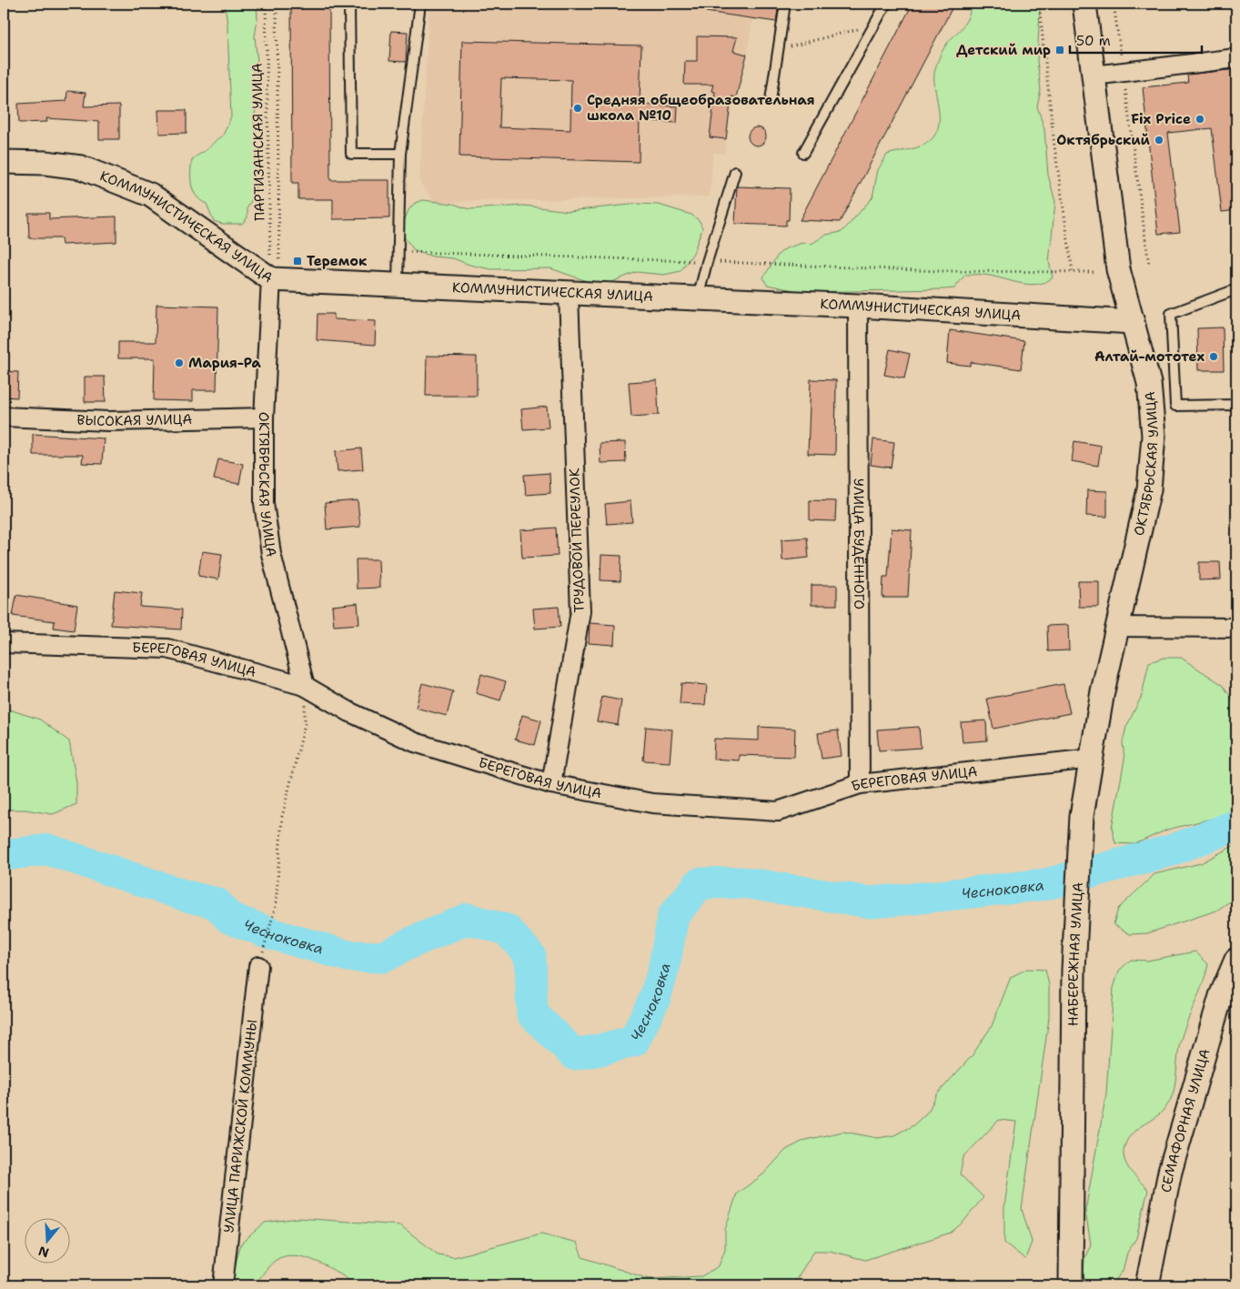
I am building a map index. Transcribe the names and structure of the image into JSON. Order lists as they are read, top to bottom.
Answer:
{
  "streets": {
    "street": [
      "КОММУНИСТИЧЕСКАЯ УЛИЦА",
      "ВЫСОКАЯ УЛИЦА",
      "ОКТЯБРЬСКАЯ УЛИЦА",
      "ТРУДОВОЙ ПЕРЕУЛОК",
      "УЛИЦА БУДЁННОГО",
      "БЕРЕГОВАЯ УЛИЦА",
      "НАБЕРЕЖНАЯ УЛИЦА",
      "СЕМАФОРНАЯ УЛИЦА",
      "УЛИЦА ПАРИЖСКОЙ КОММУНЫ"
    ],
    "path": ["ПАРТИЗАНСКАЯ УЛИЦА"]
  },
  "crossings": [
    ["ПАРТИЗАНСКАЯ УЛИЦА", "КОММУНИСТИЧЕСКАЯ УЛИЦА"],
    ["ПАРТИЗАНСКАЯ УЛИЦА", "ОКТЯБРЬСКАЯ УЛИЦА"],
    ["КОММУНИСТИЧЕСКАЯ УЛИЦА", "ОКТЯБРЬСКАЯ УЛИЦА"],
    ["КОММУНИСТИЧЕСКАЯ УЛИЦА", "ТРУДОВОЙ ПЕРЕУЛОК"],
    ["КОММУНИСТИЧЕСКАЯ УЛИЦА", "УЛИЦА БУДЁННОГО"],
    ["ВЫСОКАЯ УЛИЦА", "ОКТЯБРЬСКАЯ УЛИЦА"],
    ["ОКТЯБРЬСКАЯ УЛИЦА", "БЕРЕГОВАЯ УЛИЦА"],
    ["ОКТЯБРЬСКАЯ УЛИЦА", "НАБЕРЕЖНАЯ УЛИЦА"],
    ["ТРУДОВОЙ ПЕРЕУЛОК", "БЕРЕГОВАЯ УЛИЦА"],
    ["УЛИЦА БУДЁННОГО", "БЕРЕГОВАЯ УЛИЦА"],
    ["БЕРЕГОВАЯ УЛИЦА", "НАБЕРЕЖНАЯ УЛИЦА"]
  ],
  "water": ["Чесноковка"],
  "places": {
    "transit": ["Детский мир", "Теремок"],
    "other": [
      "Средняя общеобразовательная школа №10",
      "Fix Price",
      "Октябрьский",
      "Алтай-мототех",
      "Мария-Ра"
    ]
  },
  "scale_bar": "50 m",
  "north": "bottom"
}
